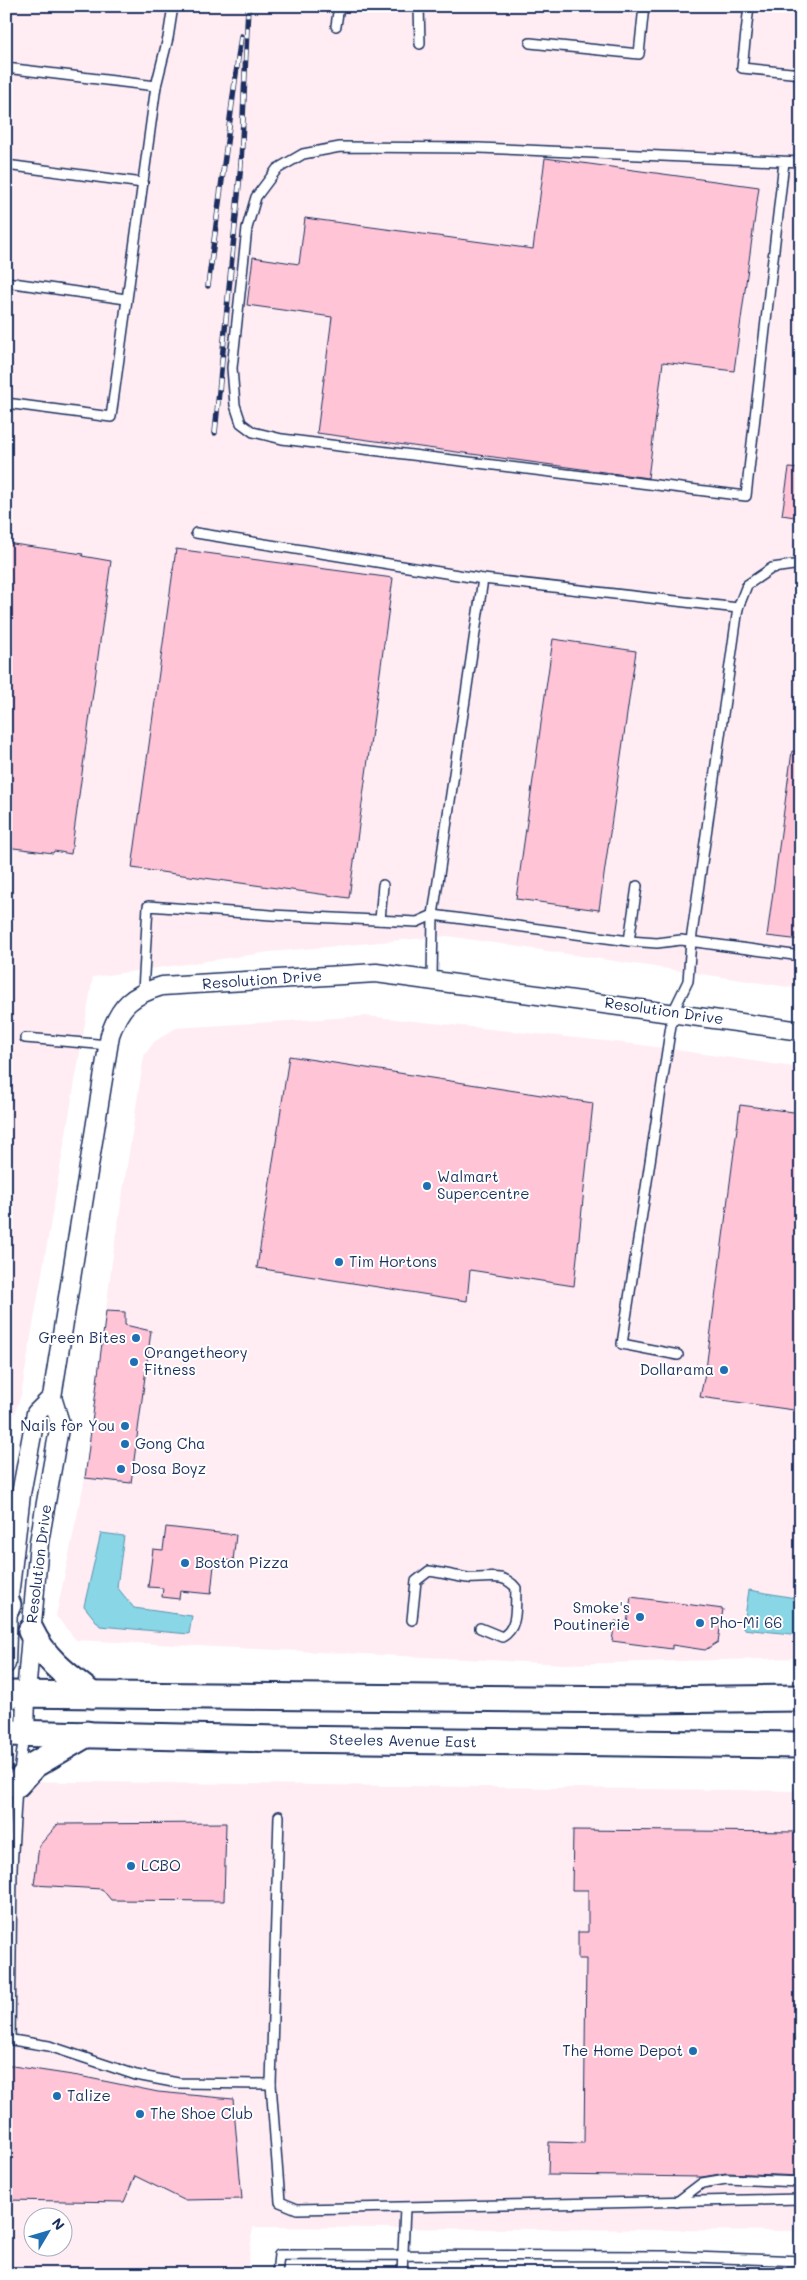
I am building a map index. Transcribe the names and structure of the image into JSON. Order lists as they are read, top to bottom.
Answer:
{
  "streets": {
    "main road": ["Steeles Avenue East"],
    "street": ["Resolution Drive"]
  },
  "crossings": [
    ["Resolution Drive", "Steeles Avenue East"]
  ],
  "places": [
    "Walmart Supercentre",
    "Tim Hortons",
    "Green Bites",
    "Orangetheory Fitness",
    "Dollarama",
    "Nails for You",
    "Gong Cha",
    "Dosa Boyz",
    "Boston Pizza",
    "Smoke's Poutinerie",
    "Pho-Mi 66",
    "LCBO",
    "The Home Depot",
    "Talize",
    "The Shoe Club"
  ],
  "north": "top right"
}
